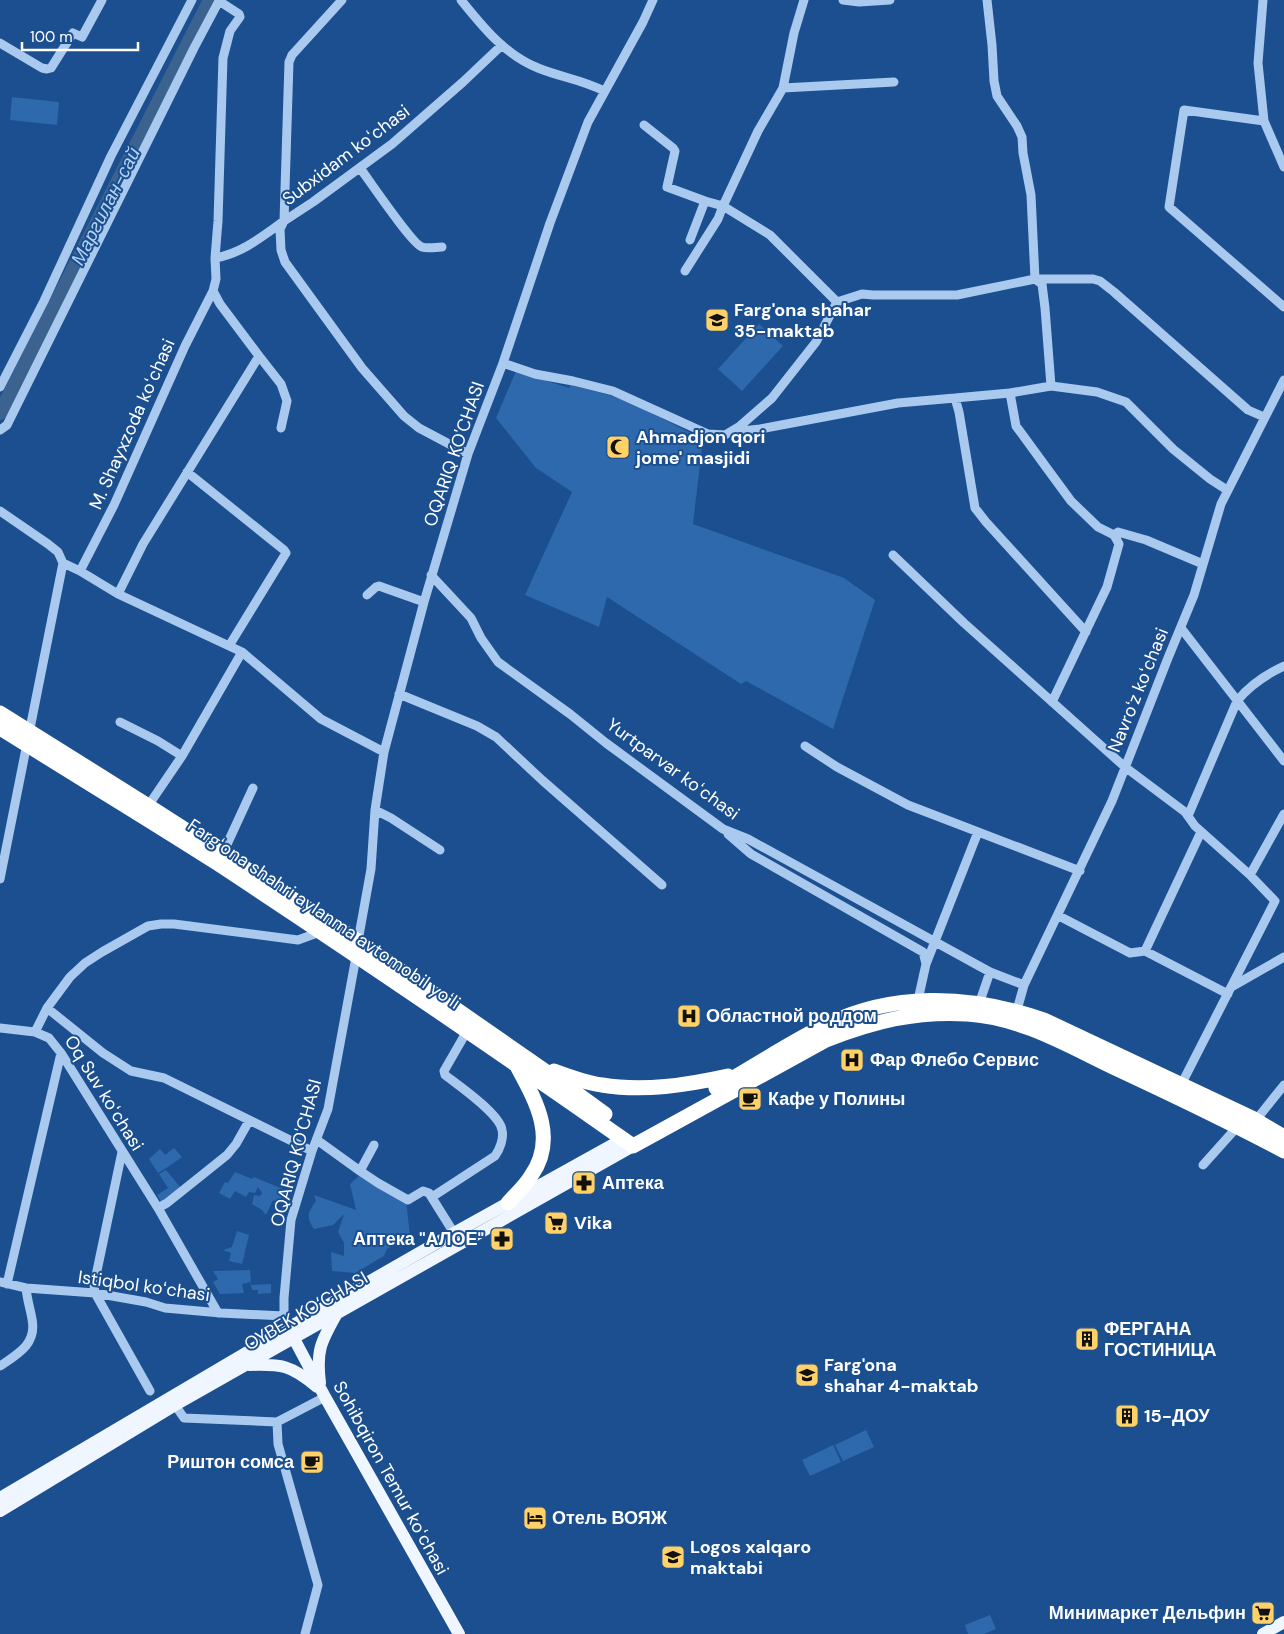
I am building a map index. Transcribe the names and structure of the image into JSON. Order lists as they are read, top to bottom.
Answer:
{
  "streets": {
    "highway": ["Fargʻona shahri aylanma avtomobil yoʻli"],
    "main road": ["OYBEK KO‘CHASI", "Sohibqiron Temur koʻchasi"],
    "street": [
      "Subxidam koʻchasi",
      "M. Shayxzoda koʻchasi",
      "OQARIQ KO'CHASI",
      "Navroʻz koʻchasi",
      "Yurtparvar koʻchasi",
      "Oq Suv koʻchasi",
      "Istiqbol koʻchasi"
    ]
  },
  "crossings": [
    ["Subxidam koʻchasi", "OQARIQ KO'CHASI"],
    ["OQARIQ KO'CHASI", "Yurtparvar koʻchasi"],
    ["OQARIQ KO'CHASI", "Fargʻona shahri aylanma avtomobil yoʻli"],
    ["OQARIQ KO'CHASI", "Istiqbol koʻchasi"],
    ["OQARIQ KO'CHASI", "OYBEK KO‘CHASI"],
    ["OQARIQ KO'CHASI", "Sohibqiron Temur koʻchasi"],
    ["Navroʻz koʻchasi", "Yurtparvar koʻchasi"],
    ["Oq Suv koʻchasi", "Istiqbol koʻchasi"],
    ["OYBEK KO‘CHASI", "Sohibqiron Temur koʻchasi"]
  ],
  "water": ["Маргилан-сай"],
  "places": {
    "school or university": ["Farg'ona shahar 35-maktab", "Farg'ona shahar 4-maktab", "Logos xalqaro maktabi"],
    "mosque": ["Ahmadjon qori jome' masjidi"],
    "hospital": ["Областной роддом", "Фар Флебо Сервис"],
    "cafe": ["Кафе у Полины", "Риштон сомса"],
    "pharmacy": ["Аптека", "Аптека \"АЛОЕ\""],
    "supermarket": ["Vika", "Минимаркет Дельфин"],
    "building": ["ФЕРГАНА ГОСТИНИЦА", "15-ДОУ"],
    "hotel": ["Отель ВОЯЖ"]
  },
  "scale_bar": "100 m"
}
